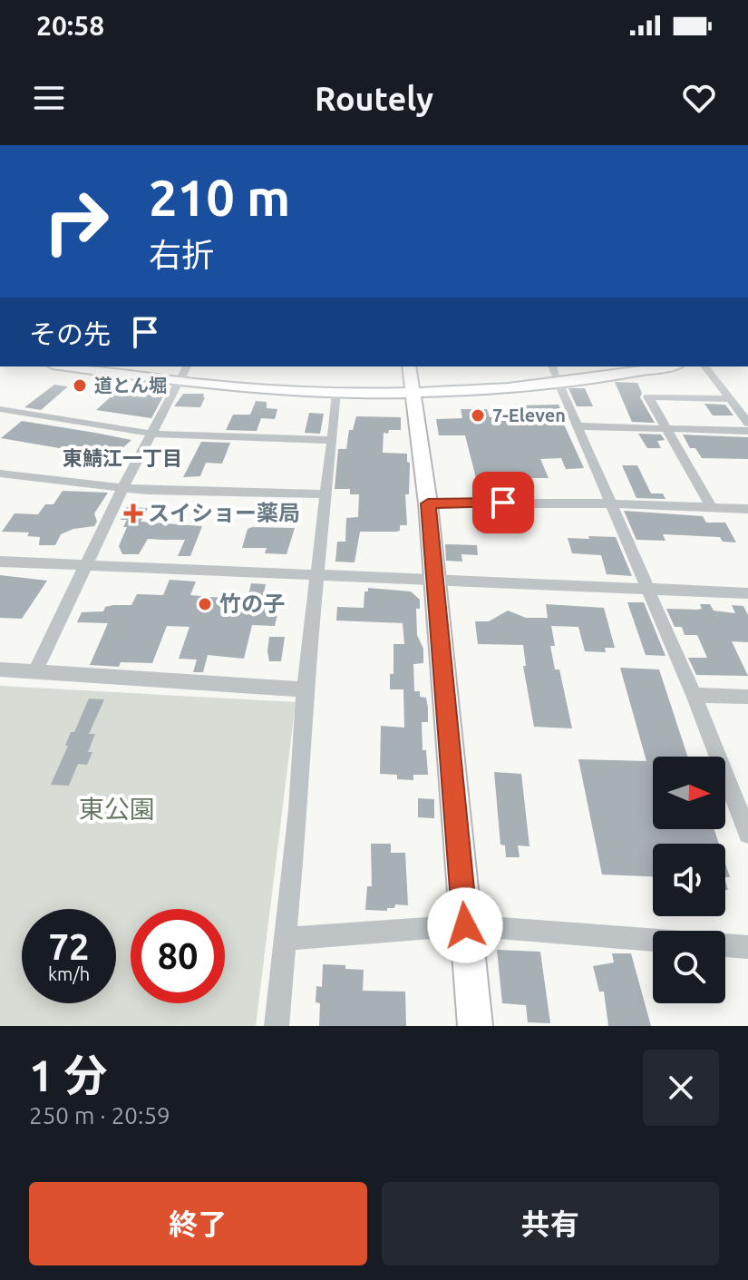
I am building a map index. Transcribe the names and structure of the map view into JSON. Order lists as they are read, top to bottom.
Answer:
{
  "districts": ["東鯖江一丁目"],
  "parks": ["東公園"],
  "places": {
    "other": ["道とん堀", "7-Eleven", "竹の子"],
    "health": ["スイショー薬局"]
  },
  "north": "right",
  "page": {
    "status": "20:58",
    "header": "Routely",
    "turn": ["210 m", "右折"],
    "then": "その先",
    "speed": "72 km/h",
    "limit": "80",
    "heading": ["1 分", "250 m · 20:59"],
    "buttons": ["終了", "共有"]
  }
}
